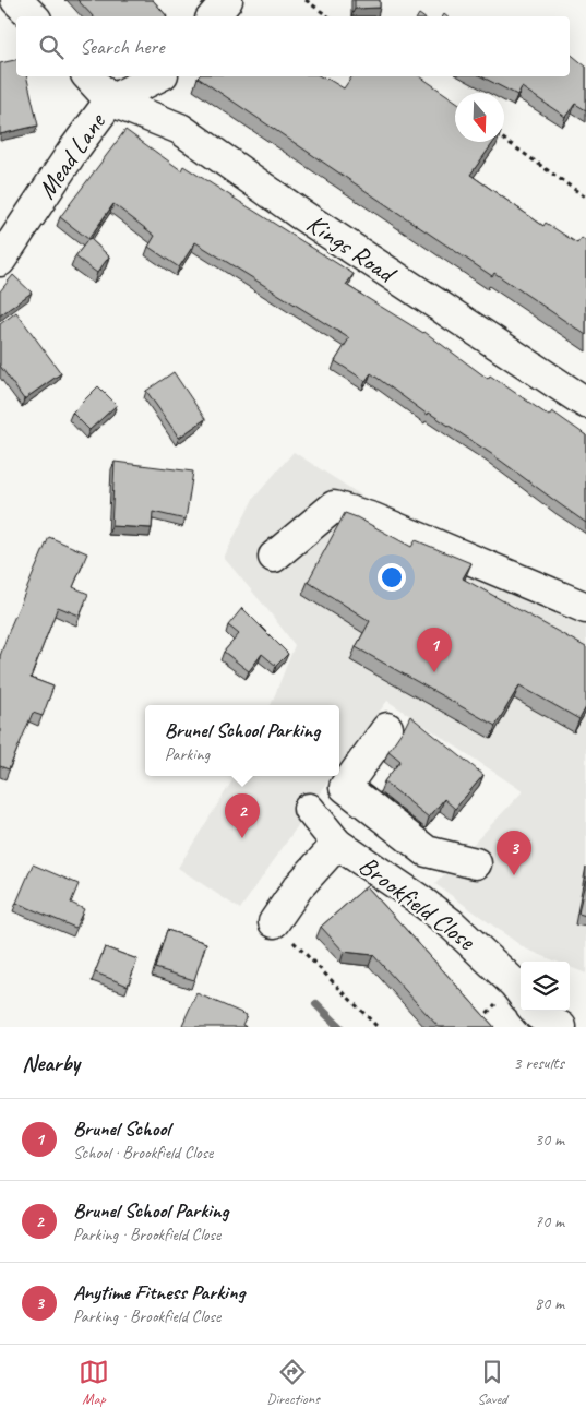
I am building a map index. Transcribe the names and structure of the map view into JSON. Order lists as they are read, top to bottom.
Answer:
{
  "streets": {
    "street": ["Mead Lane", "Kings Road", "Brookfield Close"]
  },
  "crossings": [
    ["Mead Lane", "Kings Road"]
  ],
  "north": "bottom",
  "page": {
    "search": "Search here",
    "pins": ["1", "2", "3"],
    "popup": ["Brunel School Parking", "Parking"],
    "heading": ["Nearby", "3 results"],
    "list": [
      {
        "mark": "1",
        "name": "Brunel School",
        "note": "School · Brookfield Close",
        "value": "30 m"
      },
      {
        "mark": "2",
        "name": "Brunel School Parking",
        "note": "Parking · Brookfield Close",
        "value": "70 m"
      },
      {
        "mark": "3",
        "name": "Anytime Fitness Parking",
        "note": "Parking · Brookfield Close",
        "value": "80 m"
      }
    ],
    "nav": ["Map", "Directions", "Saved"]
  }
}
